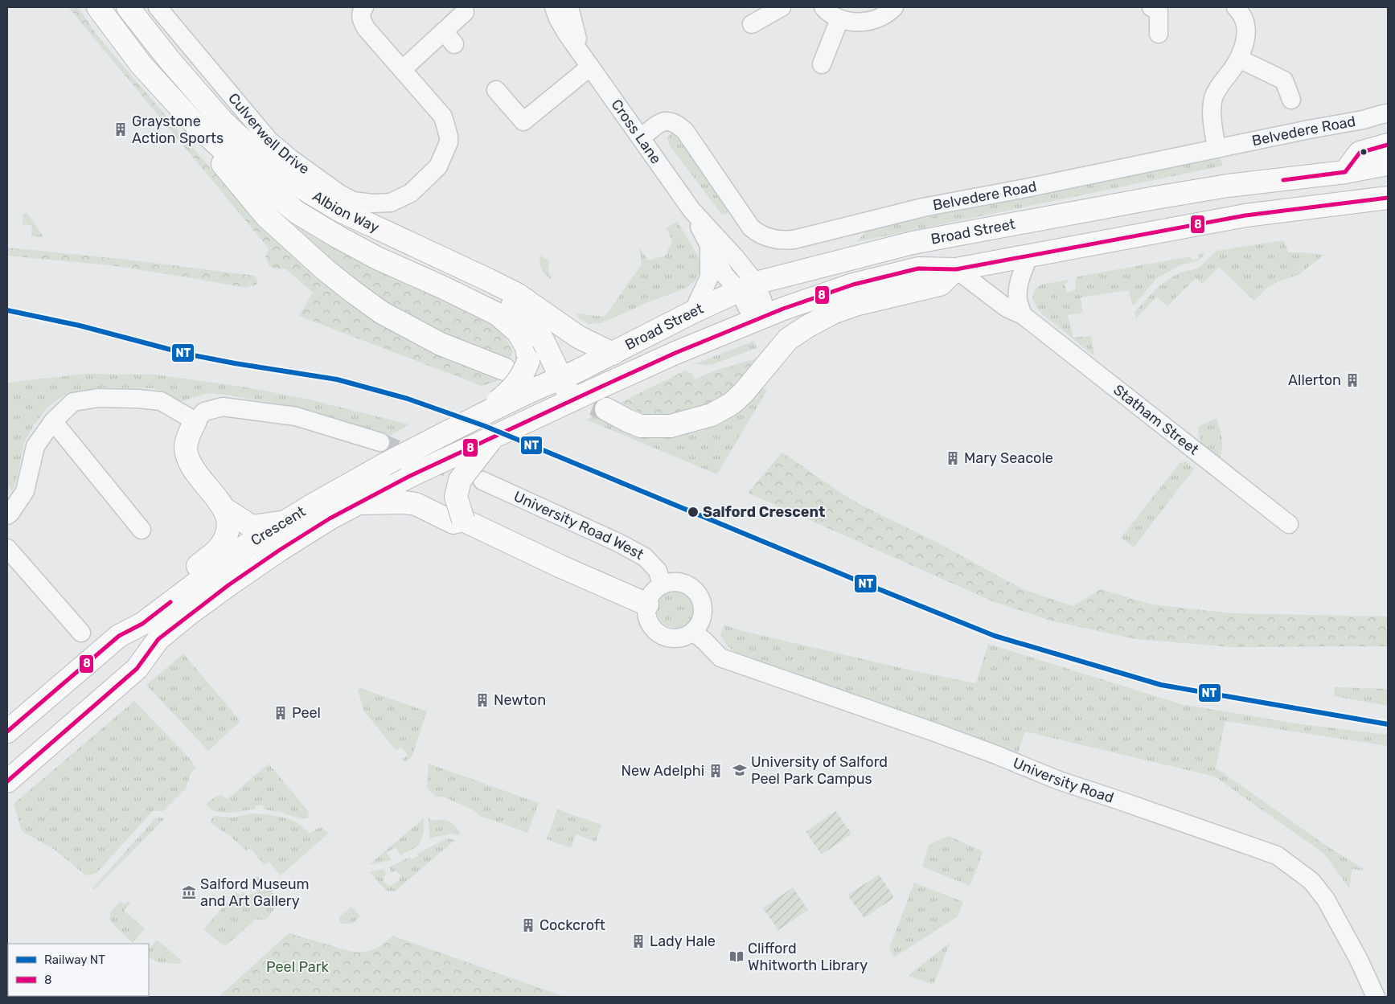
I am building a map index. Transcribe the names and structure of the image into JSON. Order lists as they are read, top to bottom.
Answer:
{
  "streets": {
    "highway": ["Albion Way", "Broad Street", "Crescent"],
    "street": [
      "Belvedere Road",
      "Cross Lane",
      "Culverwell Drive",
      "Statham Street",
      "University Road West",
      "University Road"
    ]
  },
  "crossings": [
    ["Belvedere Road", "Cross Lane"],
    ["Cross Lane", "Broad Street"],
    ["Albion Way", "Broad Street"],
    ["Broad Street", "Statham Street"],
    ["Broad Street", "Crescent"],
    ["University Road West", "University Road"]
  ],
  "parks": ["Peel Park"],
  "places": {
    "building": [
      "Graystone Action Sports",
      "Allerton",
      "Mary Seacole",
      "Newton",
      "Peel",
      "New Adelphi",
      "Cockcroft",
      "Lady Hale"
    ],
    "other": ["Salford Crescent"],
    "school or university": ["University of Salford Peel Park Campus"],
    "museum": ["Salford Museum and Art Gallery"],
    "library": ["Clifford Whitworth Library"]
  },
  "lines": ["transit line 8", "rail line NT"],
  "legend": ["Railway NT", "8"]
}
